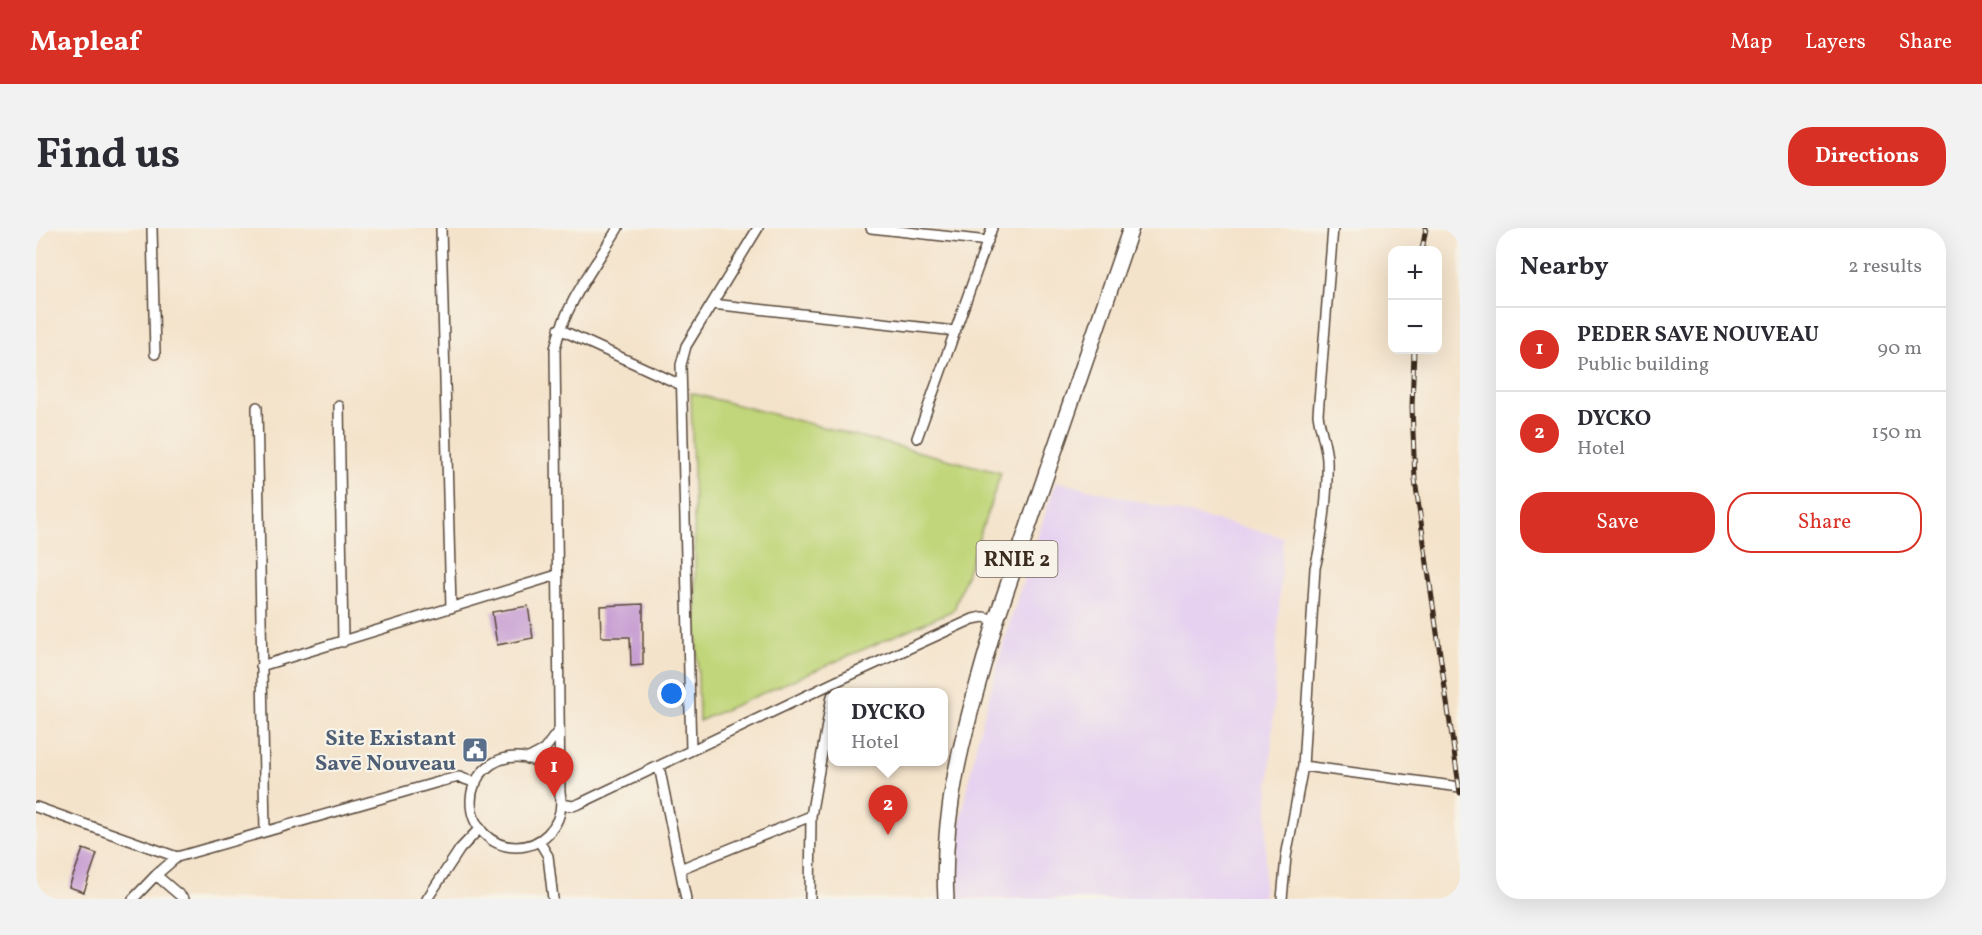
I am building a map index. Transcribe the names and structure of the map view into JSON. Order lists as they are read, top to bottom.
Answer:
{
  "streets": {
    "main road": ["RNIE 2"]
  },
  "places": {
    "public building": ["Site Existant Savē Nouveau"]
  },
  "page": {
    "header": "Mapleaf",
    "nav": ["Map", "Layers", "Share"],
    "title": "Find us",
    "buttons": [
      "Directions",
      ["Save", "Share"]
    ],
    "heading": ["Nearby", "2 results"],
    "map_buttons": ["+", "−"],
    "list": [
      {
        "mark": "1",
        "name": "PEDER SAVE NOUVEAU",
        "note": "Public building",
        "value": "90 m"
      },
      {
        "mark": "2",
        "name": "DYCKO",
        "note": "Hotel",
        "value": "150 m"
      }
    ],
    "popup": ["DYCKO", "Hotel"],
    "pins": ["1", "2"]
  }
}
